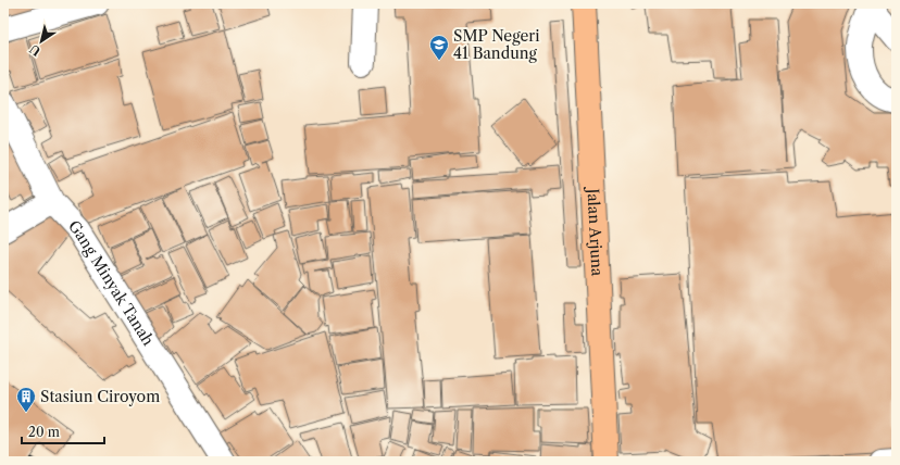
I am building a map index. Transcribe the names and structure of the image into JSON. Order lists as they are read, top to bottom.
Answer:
{
  "streets": {
    "main road": ["Jalan Arjuna"],
    "street": ["Gang Minyak Tanah"]
  },
  "places": {
    "school or university": ["SMP Negeri 41 Bandung"],
    "building": ["Stasiun Ciroyom"]
  },
  "scale_bar": "20 m",
  "north": "bottom left"
}
